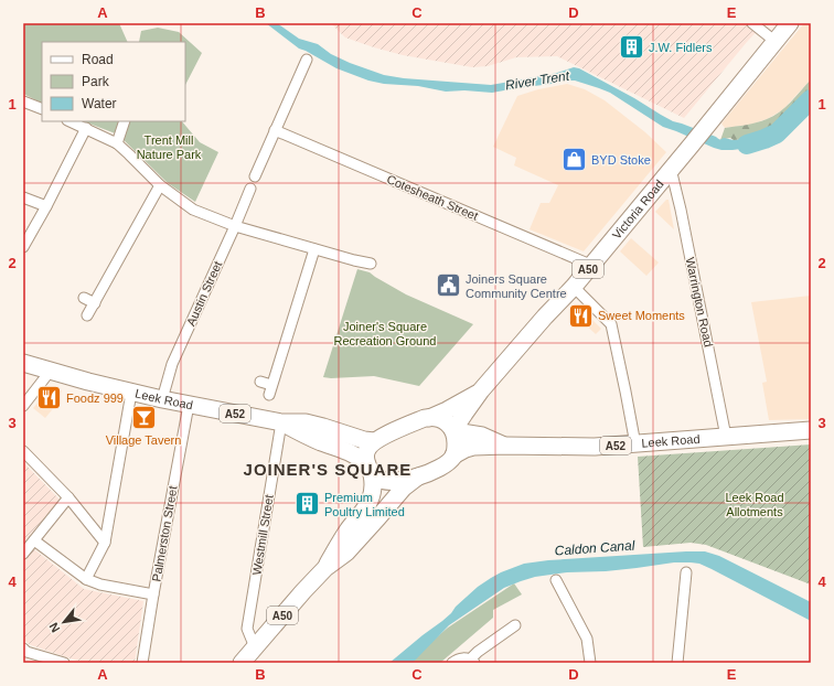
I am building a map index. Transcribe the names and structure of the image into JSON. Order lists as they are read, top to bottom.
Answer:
{
  "streets": {
    "main road": [
      "Victoria Road",
      "A50",
      "Leek Road",
      "A52"
    ],
    "street": [
      "Cotesheath Street",
      "Austin Street",
      "Warrington Road",
      "Palmerston Street",
      "Westmill Street"
    ]
  },
  "crossings": [
    ["Cotesheath Street", "Victoria Road"],
    ["Victoria Road", "A50"],
    ["Victoria Road", "Warrington Road"],
    ["Victoria Road", "Leek Road"],
    ["Victoria Road", "A52"],
    ["A50", "Leek Road"],
    ["A50", "A52"],
    ["A50", "Westmill Street"],
    ["Austin Street", "Leek Road"],
    ["Warrington Road", "Leek Road"],
    ["Leek Road", "A52"],
    ["Leek Road", "Palmerston Street"],
    ["Leek Road", "Westmill Street"]
  ],
  "districts": ["JOINER'S SQUARE"],
  "water": ["River Trent", "Caldon Canal"],
  "parks": ["Trent Mill Nature Park", "Joiner's Square Recreation Ground", "Leek Road Allotments"],
  "places": {
    "building": ["J.W. Fidlers", "Premium Poultry Limited"],
    "shop": ["BYD Stoke"],
    "public building": ["Joiners Square Community Centre"],
    "restaurant": ["Sweet Moments", "Foodz 999"],
    "bar": ["Village Tavern"]
  },
  "legend": ["Road", "Park", "Water"],
  "north": "bottom left",
  "grid": {
    "columns": [
      "A",
      "B",
      "C",
      "D",
      "E"
    ],
    "rows": [
      "1",
      "2",
      "3",
      "4"
    ]
  }
}
